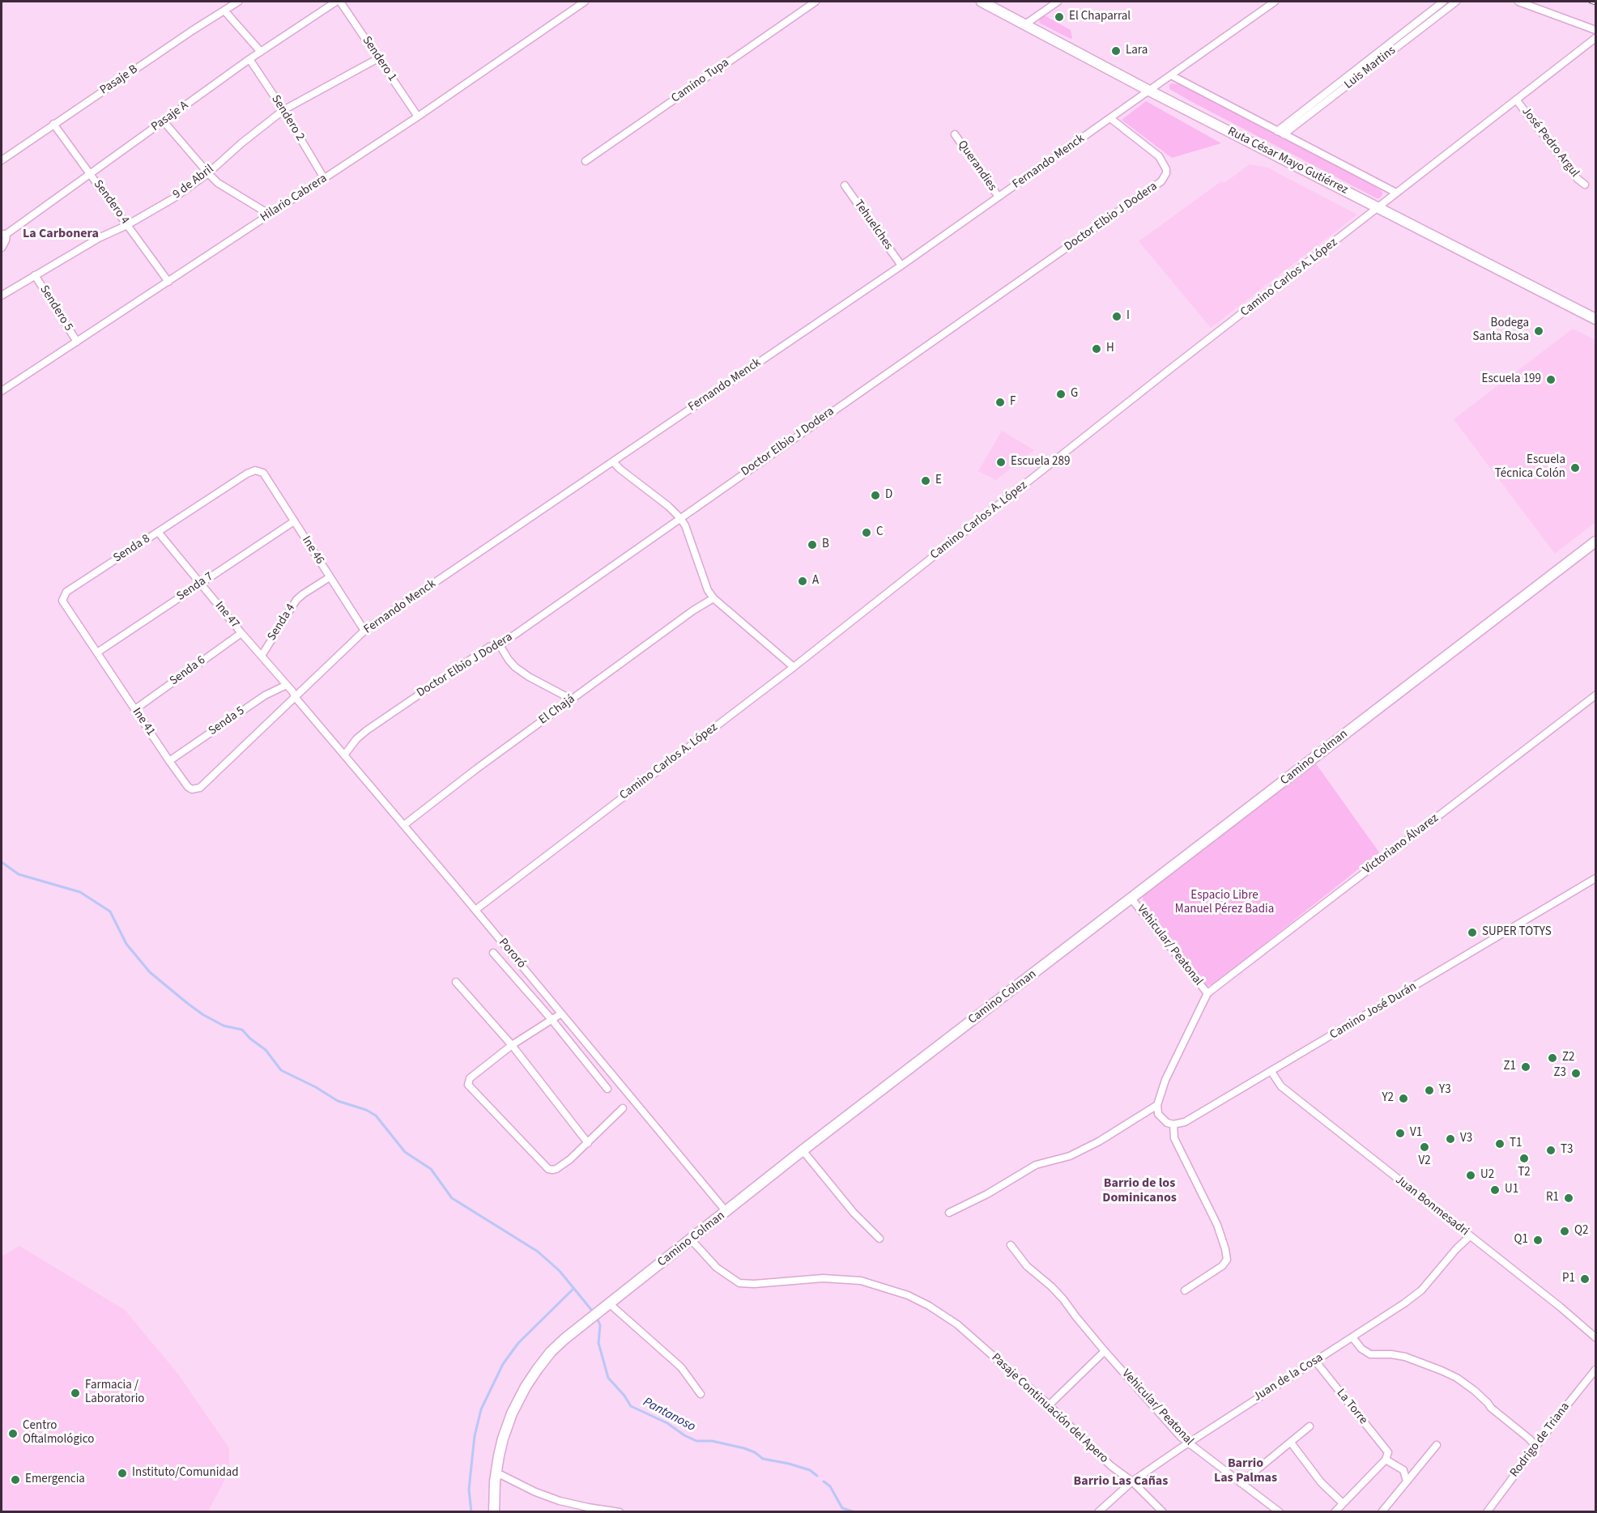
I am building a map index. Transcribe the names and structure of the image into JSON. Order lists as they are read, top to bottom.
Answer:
{
  "streets": {
    "street": [
      "Sendero 1",
      "Luis Martins",
      "Pasaje B",
      "Camino Tupa",
      "Pasaje A",
      "Sendero 2",
      "José Pedro Argul",
      "Ruta César Mayo Gutiérrez",
      "Fernando Menck",
      "Querandies",
      "9 de Abril",
      "Hilario Cabrera",
      "Sendero 4",
      "Doctor Elbio J Dodera",
      "Tehuelches",
      "Camino Carlos A. López",
      "Sendero 5",
      "Senda 8",
      "Ine 46",
      "Senda 7",
      "Ine 47",
      "Senda 4",
      "Senda 6",
      "El Chajá",
      "Senda 5",
      "Ine 41",
      "Camino Colman",
      "Victoriano Álvarez",
      "Vehicular/ Peatonal",
      "Pororó",
      "Camino José Durán",
      "Juan Bonmesadri",
      "Juan de la Cosa",
      "La Torre",
      "Pasaje Continuación del Apero",
      "Rodrigo de Triana"
    ]
  },
  "crossings": [
    ["Sendero 1", "9 de Abril"],
    ["Sendero 1", "Hilario Cabrera"],
    ["Luis Martins", "Ruta César Mayo Gutiérrez"],
    ["Pasaje B", "Sendero 4"],
    ["Pasaje A", "Sendero 2"],
    ["Pasaje A", "Sendero 4"],
    ["Sendero 2", "9 de Abril"],
    ["Sendero 2", "Hilario Cabrera"],
    ["José Pedro Argul", "Camino Carlos A. López"],
    ["Ruta César Mayo Gutiérrez", "Fernando Menck"],
    ["Ruta César Mayo Gutiérrez", "Camino Carlos A. López"],
    ["Fernando Menck", "Querandies"],
    ["Fernando Menck", "Doctor Elbio J Dodera"],
    ["Fernando Menck", "Tehuelches"],
    ["Fernando Menck", "Ine 46"],
    ["Fernando Menck", "Ine 47"],
    ["Fernando Menck", "Ine 41"],
    ["Fernando Menck", "Pororó"],
    ["9 de Abril", "Sendero 4"],
    ["9 de Abril", "Sendero 5"],
    ["Hilario Cabrera", "Sendero 4"],
    ["Hilario Cabrera", "Sendero 5"],
    ["Doctor Elbio J Dodera", "Pororó"],
    ["Camino Carlos A. López", "Pororó"],
    ["Senda 8", "Ine 46"],
    ["Senda 8", "Senda 7"],
    ["Senda 8", "Ine 47"],
    ["Senda 8", "Ine 41"],
    ["Ine 46", "Senda 7"],
    ["Ine 46", "Senda 4"],
    ["Senda 7", "Ine 47"],
    ["Senda 7", "Ine 41"],
    ["Ine 47", "Senda 4"],
    ["Ine 47", "Senda 6"],
    ["Ine 47", "Senda 5"],
    ["Ine 47", "Pororó"],
    ["Senda 6", "Ine 41"],
    ["El Chajá", "Pororó"],
    ["Senda 5", "Ine 41"],
    ["Camino Colman", "Vehicular/ Peatonal"],
    ["Camino Colman", "Pororó"],
    ["Camino Colman", "Pasaje Continuación del Apero"],
    ["Victoriano Álvarez", "Vehicular/ Peatonal"],
    ["Vehicular/ Peatonal", "Juan de la Cosa"],
    ["Camino José Durán", "Juan Bonmesadri"],
    ["Juan Bonmesadri", "Juan de la Cosa"],
    ["Juan de la Cosa", "La Torre"],
    ["Juan de la Cosa", "Pasaje Continuación del Apero"]
  ],
  "districts": [
    "La Carbonera",
    "Barrio de los Dominicanos",
    "Barrio Las Palmas",
    "Barrio Las Cañas"
  ],
  "water": ["Pantanoso"],
  "parks": ["Espacio Libre Manuel Pérez Badia"],
  "places": [
    "El Chaparral",
    "Lara",
    "I",
    "Bodega Santa Rosa",
    "H",
    "Escuela 199",
    "G",
    "F",
    "Escuela 289",
    "Escuela Técnica Colón",
    "E",
    "D",
    "C",
    "B",
    "A",
    "SUPER TOTYS",
    "Z2",
    "Z1",
    "Z3",
    "Y3",
    "Y2",
    "V1",
    "V3",
    "T1",
    "V2",
    "T3",
    "T2",
    "U2",
    "U1",
    "R1",
    "Q2",
    "Q1",
    "P1",
    "Farmacia / Laboratorio",
    "Centro Oftalmológico",
    "Instituto/Comunidad",
    "Emergencia"
  ]
}
